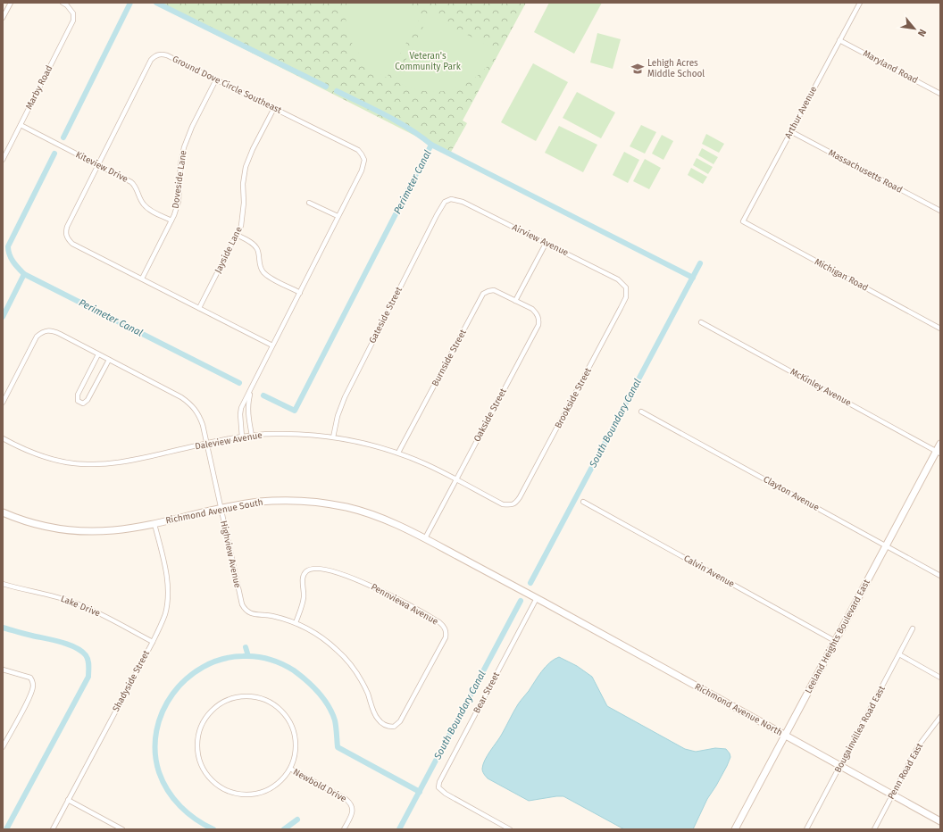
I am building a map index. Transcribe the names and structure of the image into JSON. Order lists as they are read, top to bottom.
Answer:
{
  "streets": {
    "street": [
      "Maryland Road",
      "Ground Dove Circle Southeast",
      "Marby Road",
      "Arthur Avenue",
      "Kiteview Drive",
      "Massachusetts Road",
      "Doveside Lane",
      "Airview Avenue",
      "Jayside Lane",
      "Michigan Road",
      "Gateside Street",
      "Burnside Street",
      "McKinley Avenue",
      "Brookside Street",
      "Oakside Street",
      "Daleview Avenue",
      "Clayton Avenue",
      "Richmond Avenue South",
      "Highview Avenue",
      "Calvin Avenue",
      "Pennviewa Avenue",
      "Lake Drive",
      "Leeland Heights Boulevard East",
      "Shadyside Street",
      "Bear Street",
      "Richmond Avenue North",
      "Bougainvillea Road East",
      "Penn Road East",
      "Newbold Drive"
    ]
  },
  "crossings": [
    ["Maryland Road", "Arthur Avenue"],
    ["Ground Dove Circle Southeast", "Kiteview Drive"],
    ["Ground Dove Circle Southeast", "Doveside Lane"],
    ["Ground Dove Circle Southeast", "Jayside Lane"],
    ["Ground Dove Circle Southeast", "Daleview Avenue"],
    ["Marby Road", "Kiteview Drive"],
    ["Arthur Avenue", "Massachusetts Road"],
    ["Arthur Avenue", "Michigan Road"],
    ["Kiteview Drive", "Doveside Lane"],
    ["Airview Avenue", "Gateside Street"],
    ["Airview Avenue", "Brookside Street"],
    ["Gateside Street", "Daleview Avenue"],
    ["Burnside Street", "Oakside Street"],
    ["Burnside Street", "Daleview Avenue"],
    ["McKinley Avenue", "Leeland Heights Boulevard East"],
    ["Brookside Street", "Daleview Avenue"],
    ["Oakside Street", "Daleview Avenue"],
    ["Oakside Street", "Richmond Avenue South"],
    ["Daleview Avenue", "Highview Avenue"],
    ["Clayton Avenue", "Leeland Heights Boulevard East"],
    ["Richmond Avenue South", "Highview Avenue"],
    ["Richmond Avenue South", "Shadyside Street"],
    ["Richmond Avenue South", "Bear Street"],
    ["Richmond Avenue South", "Richmond Avenue North"],
    ["Highview Avenue", "Pennviewa Avenue"],
    ["Calvin Avenue", "Leeland Heights Boulevard East"],
    ["Lake Drive", "Shadyside Street"],
    ["Leeland Heights Boulevard East", "Richmond Avenue North"],
    ["Bear Street", "Richmond Avenue North"],
    ["Richmond Avenue North", "Bougainvillea Road East"],
    ["Richmond Avenue North", "Penn Road East"]
  ],
  "water": ["Perimeter Canal", "South Boundary Canal"],
  "parks": ["Veteran's Community Park"],
  "places": {
    "school or university": ["Lehigh Acres Middle School"]
  },
  "north": "bottom right"
}
